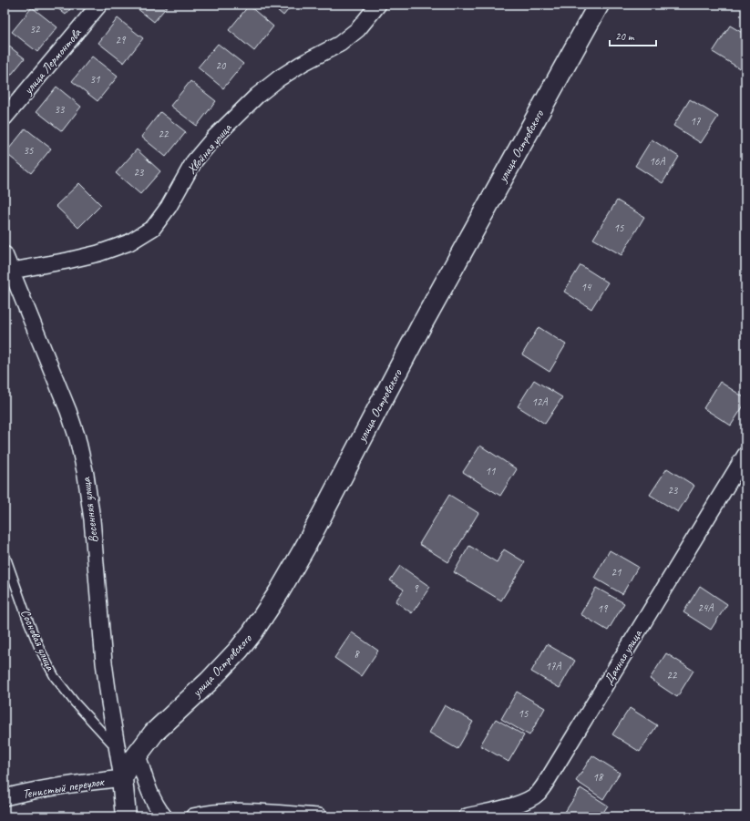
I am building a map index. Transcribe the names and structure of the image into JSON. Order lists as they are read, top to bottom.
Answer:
{
  "streets": {
    "street": [
      "улица Лермонтова",
      "улица Островского",
      "Хвойная улица",
      "Весенняя улица",
      "Дачная улица",
      "Тенистый переулок"
    ],
    "lane": ["Сосновая улица"]
  },
  "crossings": [
    ["улица Островского", "Весенняя улица"],
    ["улица Островского", "Тенистый переулок"],
    ["Хвойная улица", "Весенняя улица"],
    ["Весенняя улица", "Сосновая улица"],
    ["Весенняя улица", "Тенистый переулок"]
  ],
  "house_numbers": [
    "32",
    "29",
    "20",
    "31",
    "33",
    "17",
    "22",
    "35",
    "16А",
    "23",
    "15",
    "14",
    "12А",
    "11",
    "23",
    "21",
    "9",
    "24А",
    "19",
    "8",
    "17А",
    "22",
    "15",
    "18"
  ],
  "scale_bar": "20 m"
}
